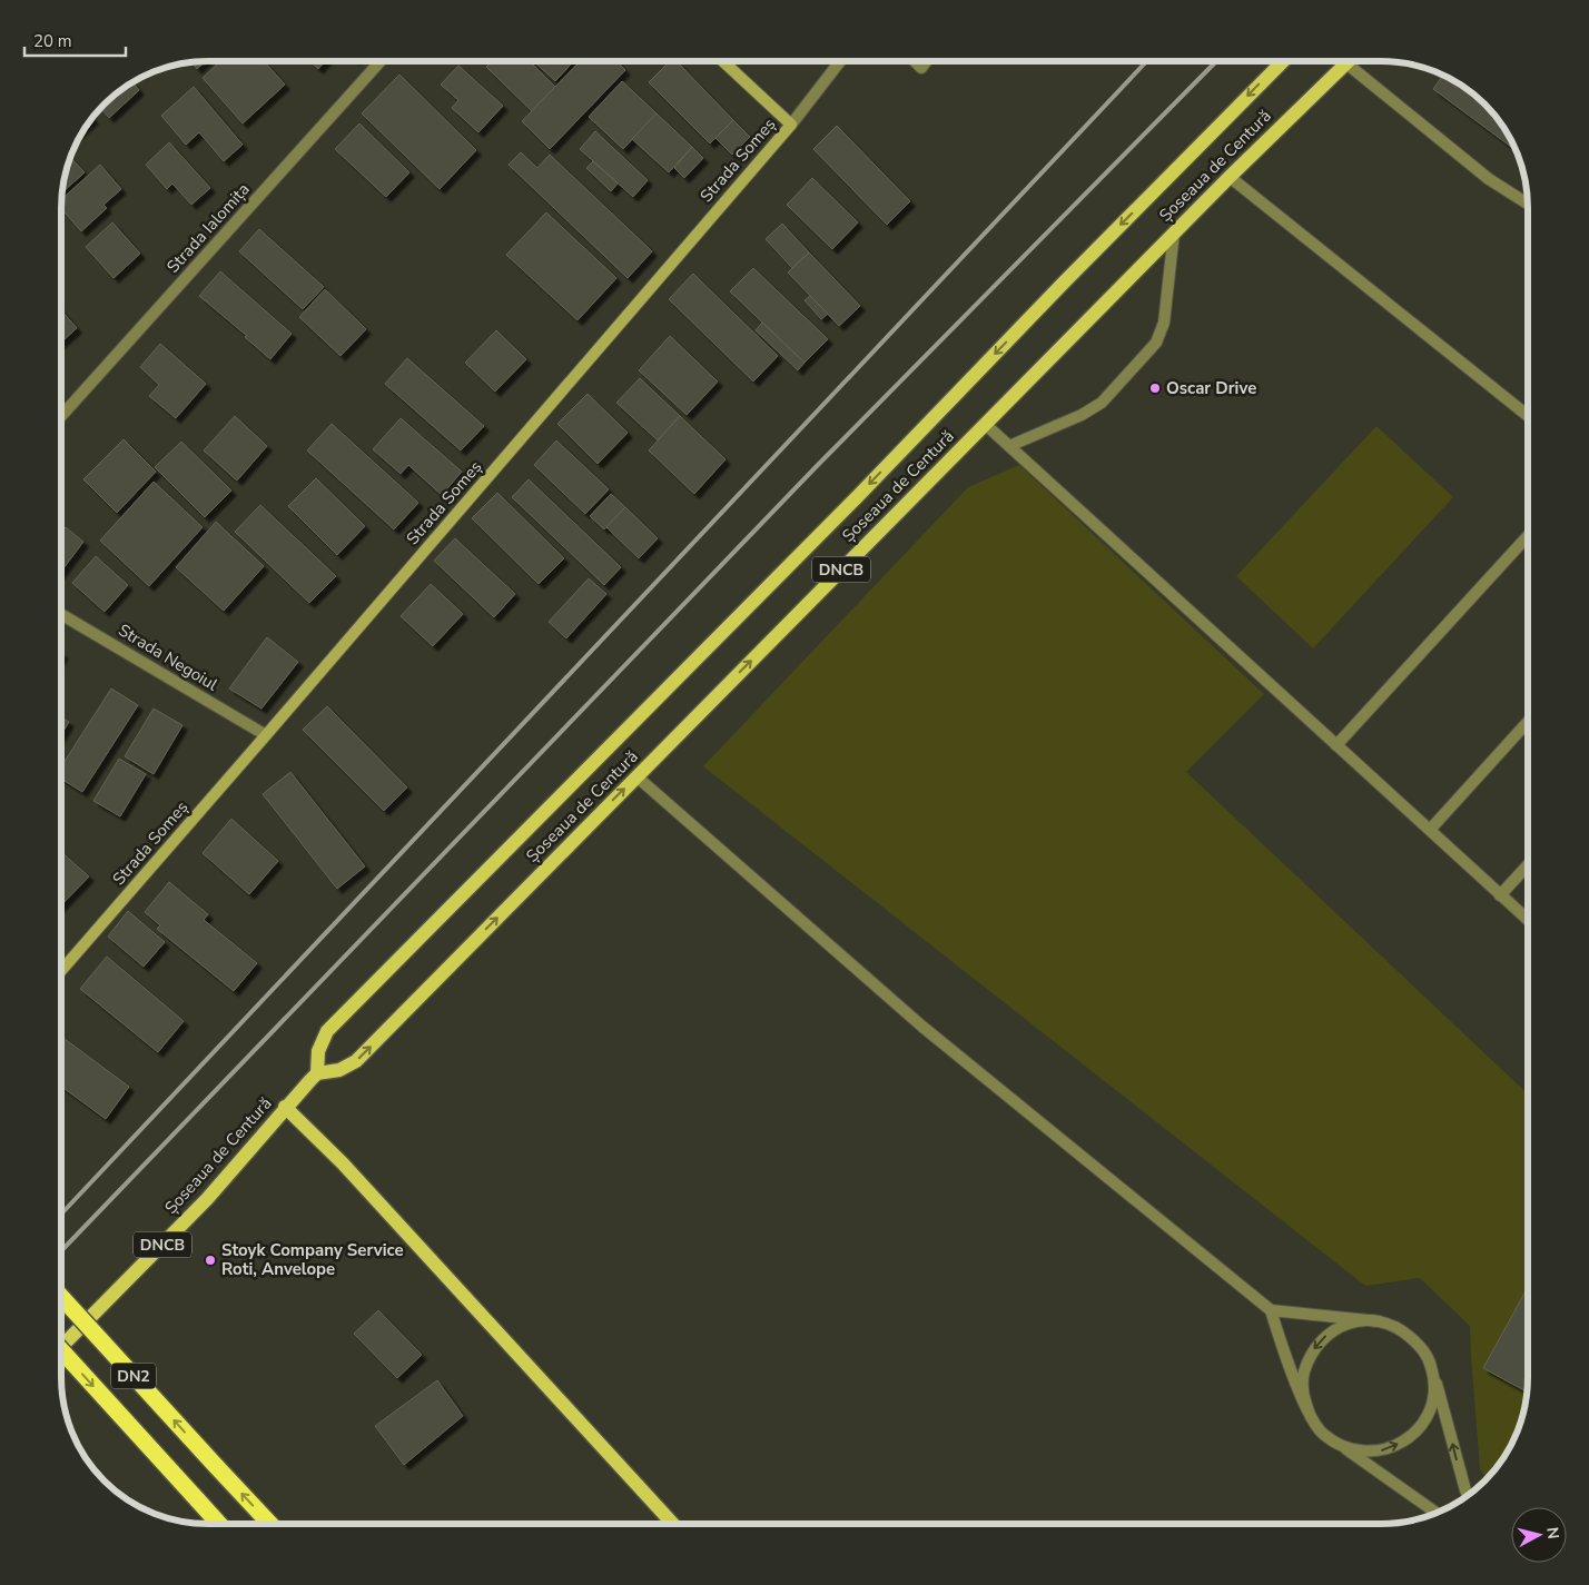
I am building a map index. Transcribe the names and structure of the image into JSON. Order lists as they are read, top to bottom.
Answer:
{
  "streets": {
    "highway": ["DN2"],
    "main road": ["Șoseaua de Centură", "DNCB"],
    "street": ["Strada Someș", "Strada Ialomița", "Strada Negoiul"]
  },
  "crossings": [
    ["Strada Someș", "Strada Negoiul"]
  ],
  "places": ["Oscar Drive", "Stoyk Company Service Roti, Anvelope"],
  "scale_bar": "20 m",
  "north": "right"
}
